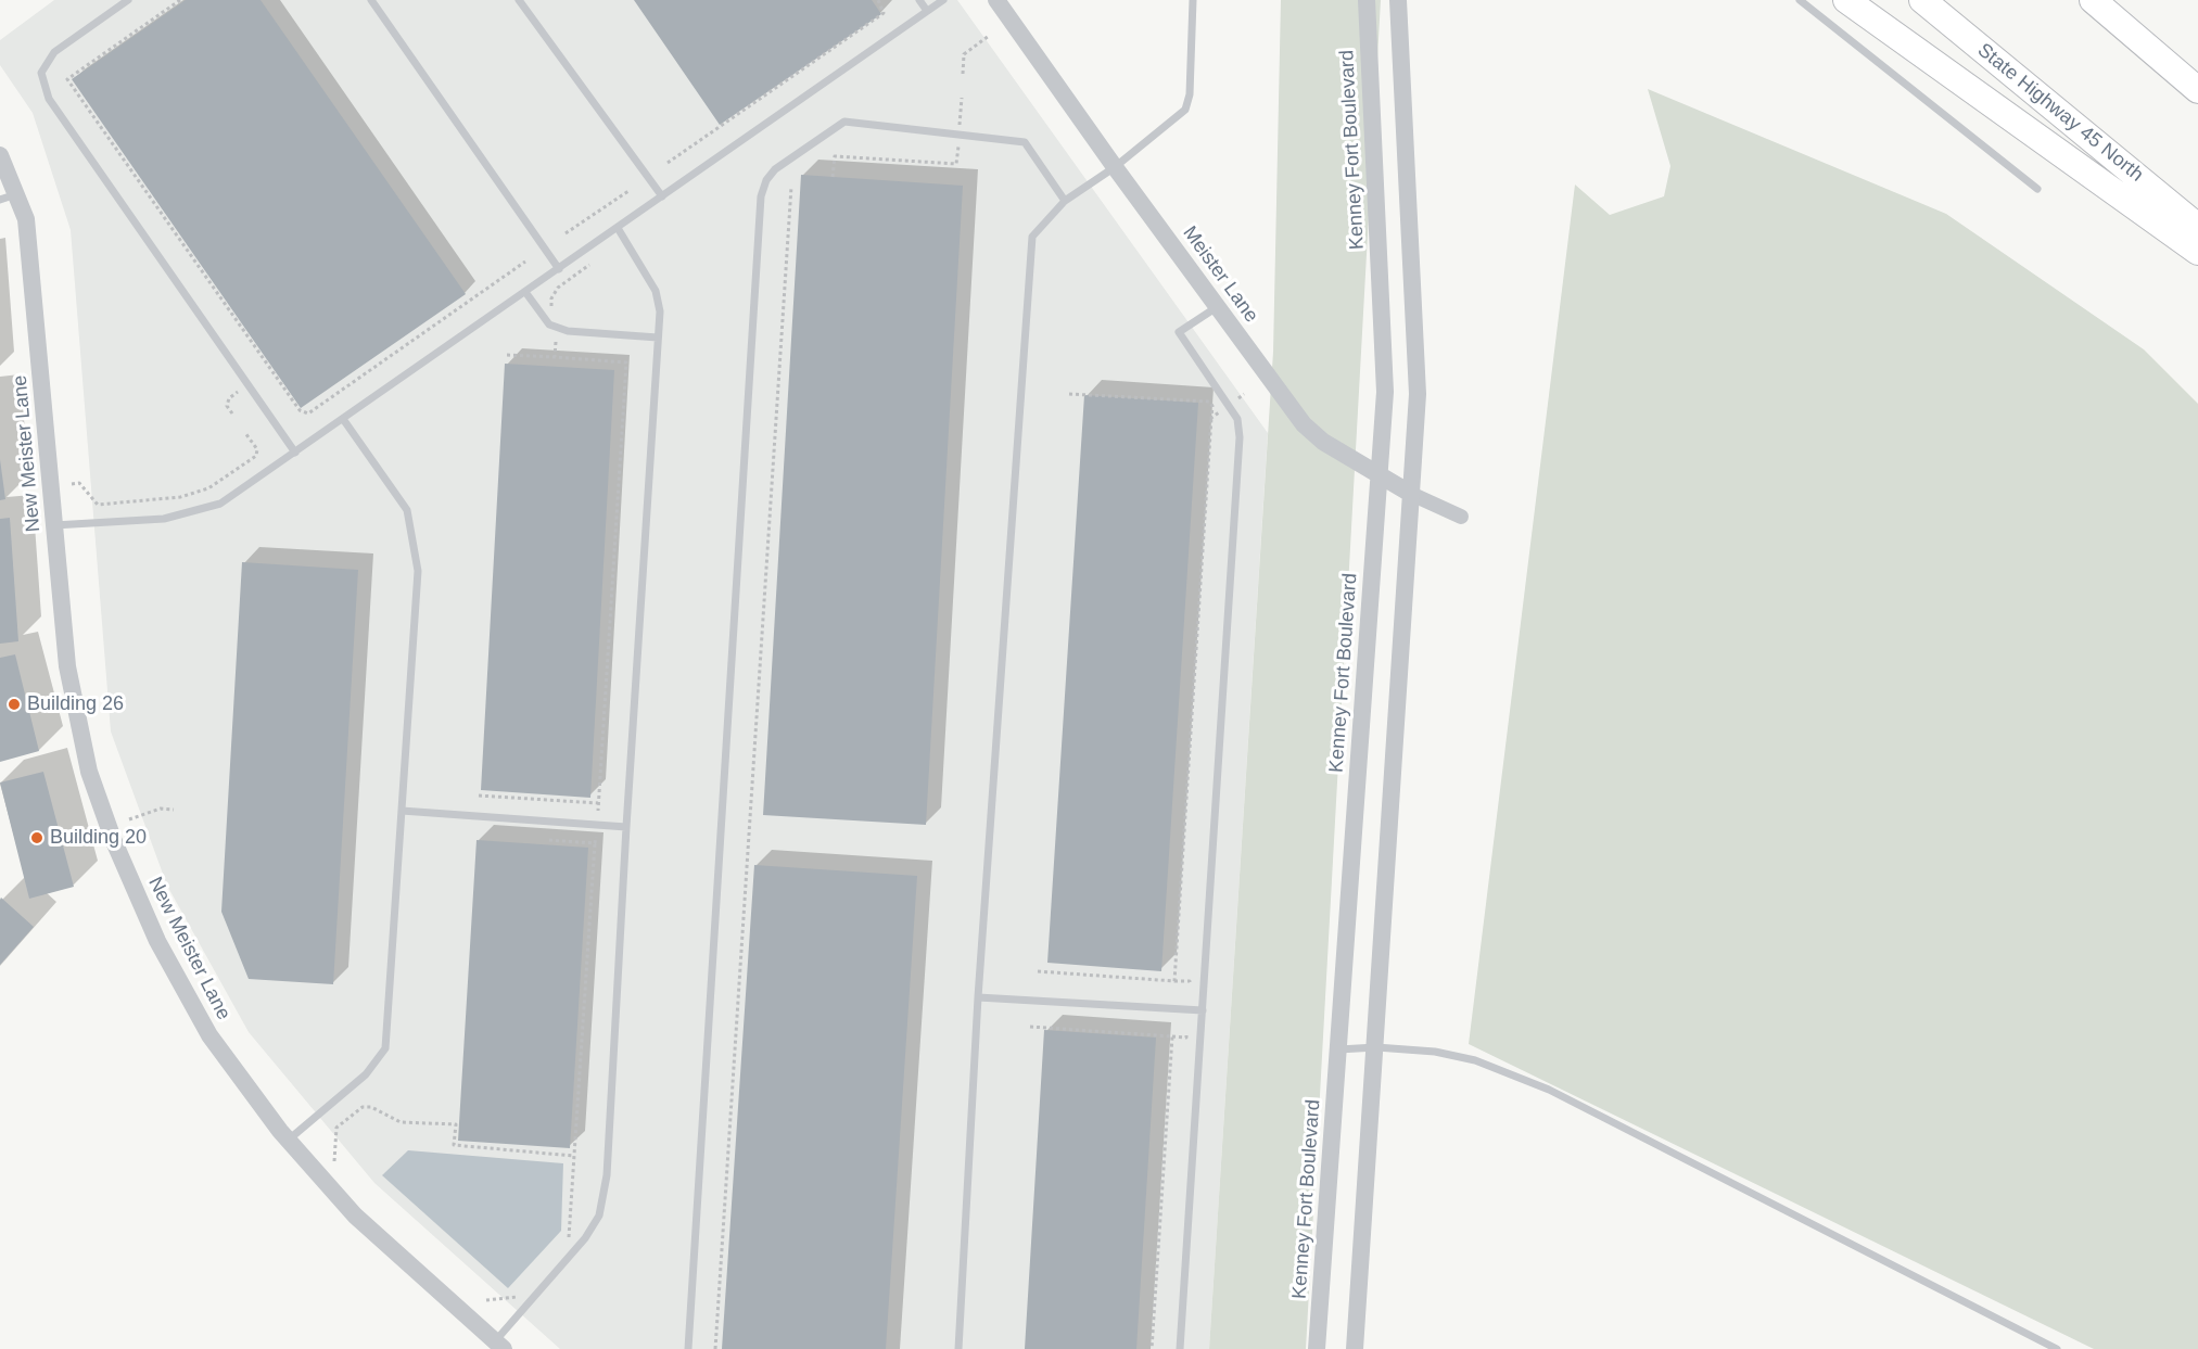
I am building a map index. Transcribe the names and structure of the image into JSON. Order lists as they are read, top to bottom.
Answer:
{
  "streets": {
    "highway": ["State Highway 45 North"],
    "street": ["Kenney Fort Boulevard", "Meister Lane", "New Meister Lane"]
  },
  "crossings": [
    ["Kenney Fort Boulevard", "Meister Lane"]
  ],
  "places": ["Building 26", "Building 20"]
}
